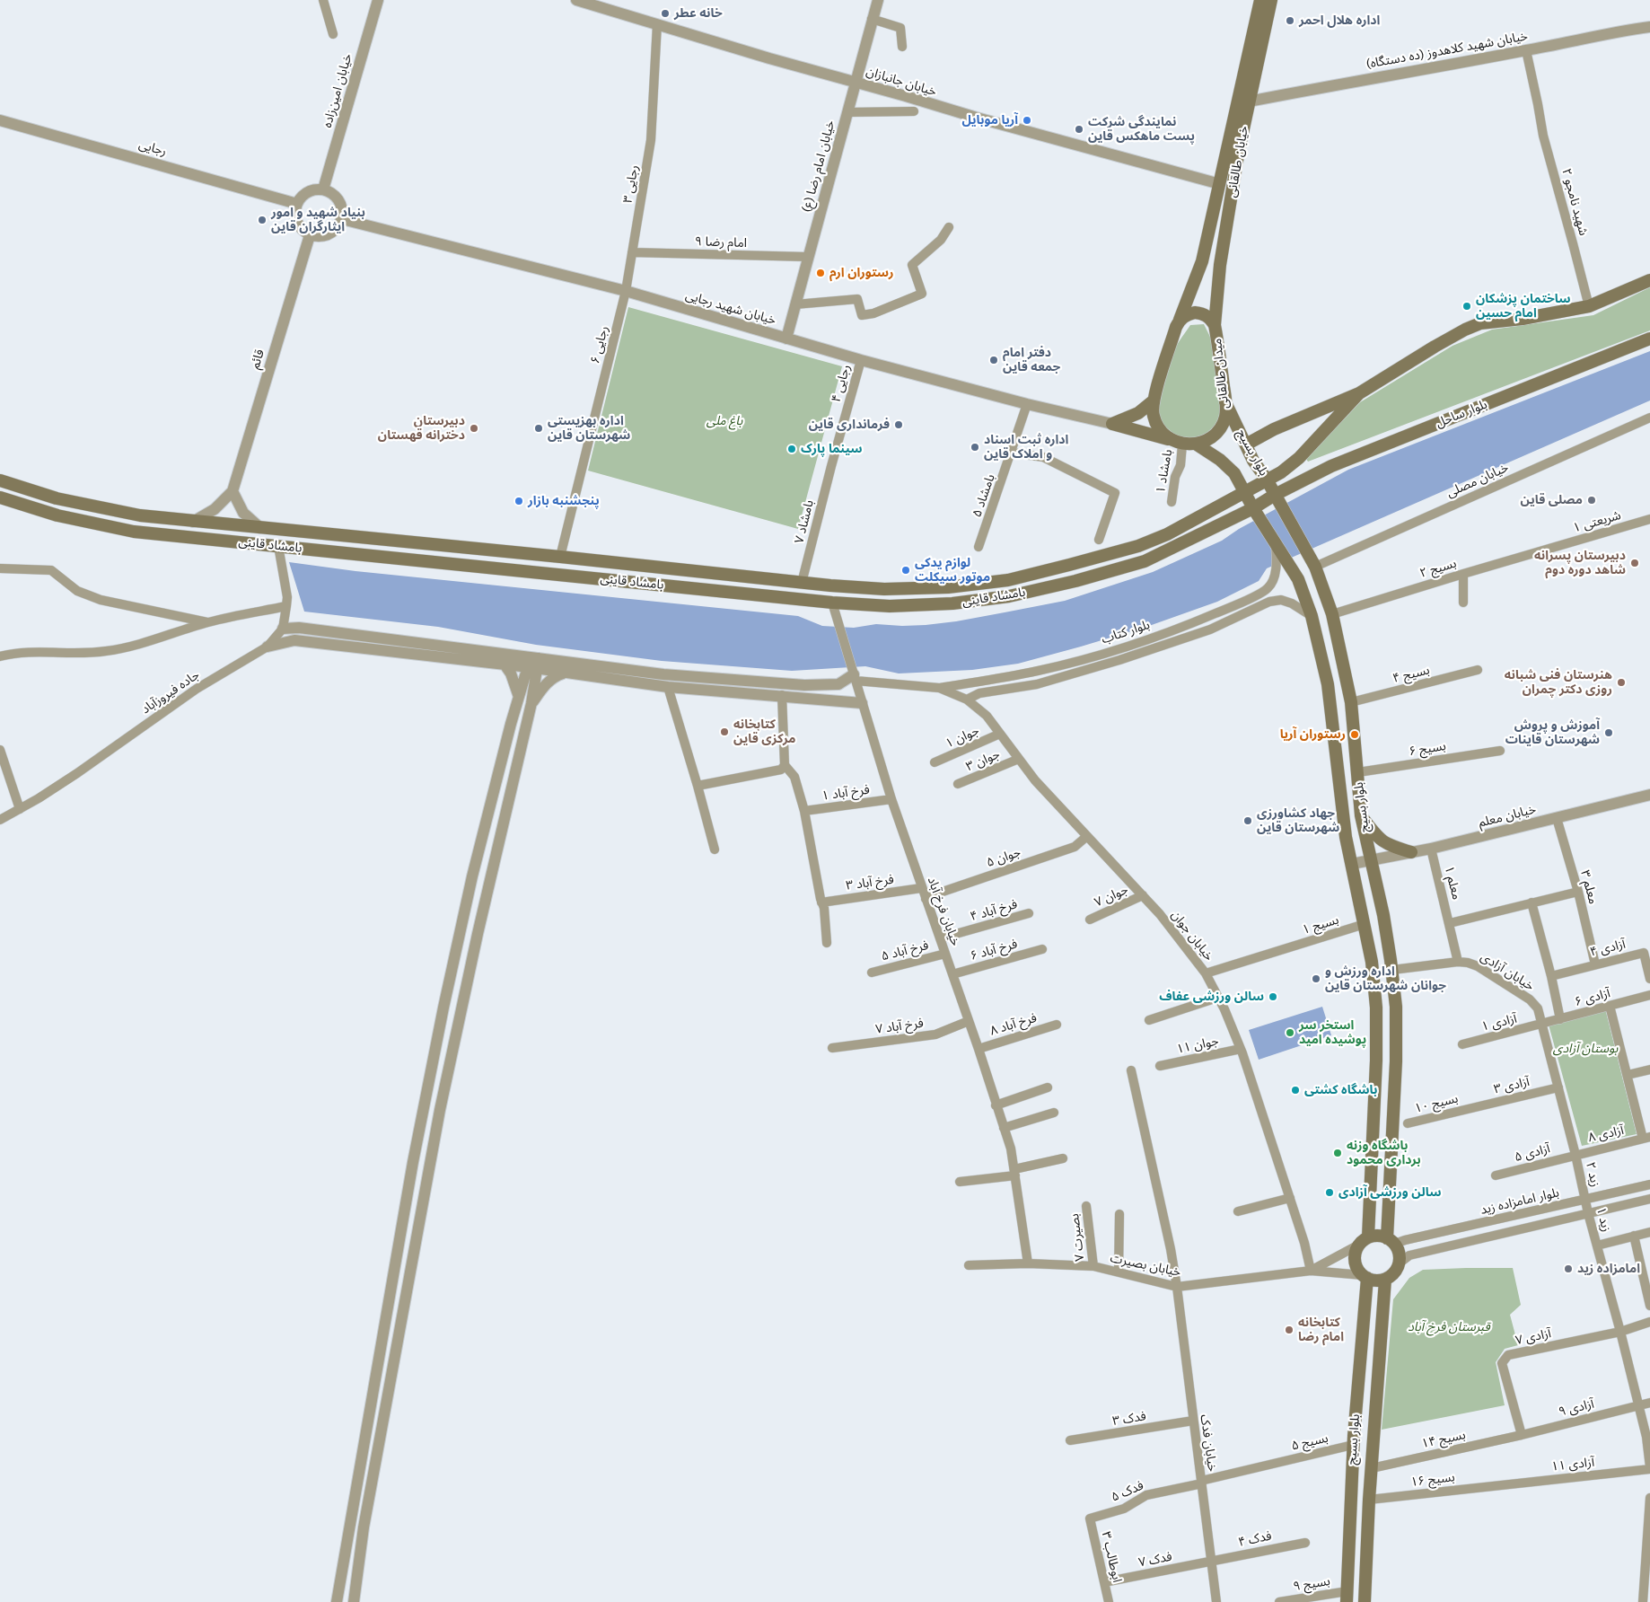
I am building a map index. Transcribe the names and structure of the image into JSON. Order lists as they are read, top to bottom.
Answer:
{
  "streets": {
    "main road": [
      "خیابان طالقانی",
      "میدان طالقانی",
      "بلوار ساحل",
      "بلوار بسیج",
      "بامشاد قاینی"
    ],
    "street": [
      "خیابان شهید کلاهدوز (ده دستگاه)",
      "خیابان جانبازان",
      "خیابان امین‌زاده",
      "رجایی",
      "خیابان امام رضا (ع)",
      "رجایی ۳",
      "شهید نامجو ۲",
      "امام رضا ۹",
      "خیابان شهید رجایی",
      "رجایی ۶",
      "قائم",
      "رجایی ۴",
      "بامشاد ۱",
      "خیابان مصلی",
      "بامشاد ۵",
      "بامشاد ۷",
      "شریعتی ۱",
      "بسیج ۲",
      "بلوار کتاب",
      "بسیج ۴",
      "جاده فیروزآباد",
      "جوان ۱",
      "بسیج ۶",
      "جوان ۳",
      "فرخ آباد ۱",
      "خیابان معلم",
      "جوان ۵",
      "فرخ آباد ۳",
      "معلم ۱",
      "معلم ۳",
      "جوان ۷",
      "فرخ آباد ۴",
      "خیابان فرخ آباد",
      "بسیج ۱",
      "خیابان جوان",
      "آزادی ۴",
      "فرخ آباد ۶",
      "فرخ آباد ۵",
      "خیابان آزادی",
      "آزادی ۶",
      "آزادی ۱",
      "فرخ آباد ۸",
      "فرخ آباد ۷",
      "جوان ۱۱",
      "آزادی ۳",
      "بسیج ۱۰",
      "آزادی ۸",
      "آزادی ۵",
      "زید ۲",
      "بلوار امامزاده زید",
      "زید ۱",
      "بصیرت ۷",
      "خیابان بصیرت",
      "آزادی ۷",
      "آزادی ۹",
      "فدک ۳",
      "بسیج ۱۴",
      "بسیج ۵",
      "خیابان فدک",
      "آزادی ۱۱",
      "بسیج ۱۶",
      "فدک ۵",
      "فدک ۴",
      "ابوطالب ۳",
      "فدک ۷",
      "بسیج ۹"
    ]
  },
  "crossings": [
    ["خیابان شهید کلاهدوز (ده دستگاه)", "خیابان طالقانی"],
    ["خیابان شهید کلاهدوز (ده دستگاه)", "شهید نامجو ۲"],
    ["خیابان جانبازان", "خیابان طالقانی"],
    ["خیابان جانبازان", "خیابان امام رضا (ع)"],
    ["خیابان جانبازان", "رجایی ۳"],
    ["خیابان امین‌زاده", "رجایی"],
    ["خیابان امین‌زاده", "خیابان شهید رجایی"],
    ["خیابان امین‌زاده", "قائم"],
    ["رجایی", "خیابان شهید رجایی"],
    ["رجایی", "قائم"],
    ["خیابان طالقانی", "میدان طالقانی"],
    ["خیابان امام رضا (ع)", "امام رضا ۹"],
    ["خیابان امام رضا (ع)", "خیابان شهید رجایی"],
    ["رجایی ۳", "امام رضا ۹"],
    ["رجایی ۳", "خیابان شهید رجایی"],
    ["رجایی ۳", "رجایی ۶"],
    ["خیابان شهید رجایی", "رجایی ۶"],
    ["خیابان شهید رجایی", "قائم"],
    ["خیابان شهید رجایی", "رجایی ۴"],
    ["خیابان شهید رجایی", "بامشاد ۵"],
    ["رجایی ۶", "بامشاد قاینی"],
    ["قائم", "بامشاد قاینی"],
    ["میدان طالقانی", "بلوار بسیج"],
    ["رجایی ۴", "بامشاد ۷"],
    ["بلوار ساحل", "بلوار بسیج"],
    ["بلوار ساحل", "بامشاد قاینی"],
    ["بلوار بسیج", "خیابان مصلی"],
    ["بلوار بسیج", "بامشاد قاینی"],
    ["بلوار بسیج", "بسیج ۲"],
    ["بلوار بسیج", "بلوار کتاب"],
    ["بلوار بسیج", "بسیج ۴"],
    ["بلوار بسیج", "بسیج ۶"],
    ["بلوار بسیج", "خیابان معلم"],
    ["بلوار بسیج", "بسیج ۱"],
    ["بلوار بسیج", "خیابان آزادی"],
    ["بلوار بسیج", "بلوار امامزاده زید"],
    ["بلوار بسیج", "بسیج ۱۴"],
    ["بلوار بسیج", "بسیج ۵"],
    ["بلوار بسیج", "بسیج ۱۶"],
    ["بلوار بسیج", "بسیج ۹"],
    ["بامشاد ۷", "بامشاد قاینی"],
    ["شریعتی ۱", "بسیج ۲"],
    ["بامشاد قاینی", "خیابان فرخ آباد"],
    ["بلوار کتاب", "خیابان جوان"],
    ["جوان ۱", "خیابان جوان"],
    ["جوان ۳", "خیابان جوان"],
    ["فرخ آباد ۱", "خیابان فرخ آباد"],
    ["خیابان معلم", "معلم ۱"],
    ["خیابان معلم", "معلم ۳"],
    ["جوان ۵", "خیابان فرخ آباد"],
    ["جوان ۵", "خیابان جوان"],
    ["فرخ آباد ۳", "خیابان فرخ آباد"],
    ["معلم ۱", "خیابان آزادی"],
    ["معلم ۳", "آزادی ۴"],
    ["جوان ۷", "خیابان جوان"],
    ["فرخ آباد ۴", "خیابان فرخ آباد"],
    ["خیابان فرخ آباد", "فرخ آباد ۶"],
    ["خیابان فرخ آباد", "فرخ آباد ۵"],
    ["خیابان فرخ آباد", "فرخ آباد ۸"],
    ["خیابان فرخ آباد", "فرخ آباد ۷"],
    ["خیابان فرخ آباد", "خیابان بصیرت"],
    ["بسیج ۱", "خیابان جوان"],
    ["خیابان جوان", "جوان ۱۱"],
    ["خیابان جوان", "خیابان بصیرت"],
    ["خیابان آزادی", "آزادی ۶"],
    ["خیابان آزادی", "آزادی ۱"],
    ["خیابان آزادی", "آزادی ۳"],
    ["خیابان آزادی", "آزادی ۸"],
    ["خیابان آزادی", "آزادی ۵"],
    ["خیابان آزادی", "زید ۲"],
    ["آزادی ۶", "آزادی ۱"],
    ["آزادی ۳", "بسیج ۱۰"],
    ["آزادی ۸", "آزادی ۵"],
    ["آزادی ۸", "زید ۲"],
    ["آزادی ۵", "زید ۲"],
    ["زید ۲", "بلوار امامزاده زید"],
    ["زید ۲", "زید ۱"],
    ["بلوار امامزاده زید", "زید ۱"],
    ["بصیرت ۷", "خیابان بصیرت"],
    ["خیابان بصیرت", "خیابان فدک"],
    ["آزادی ۷", "آزادی ۹"],
    ["آزادی ۷", "بسیج ۱۴"],
    ["آزادی ۹", "بسیج ۱۴"],
    ["فدک ۳", "خیابان فدک"],
    ["بسیج ۵", "خیابان فدک"],
    ["بسیج ۵", "فدک ۵"],
    ["خیابان فدک", "فدک ۵"],
    ["خیابان فدک", "فدک ۴"],
    ["خیابان فدک", "فدک ۷"],
    ["آزادی ۱۱", "بسیج ۱۶"],
    ["فدک ۵", "ابوطالب ۳"],
    ["فدک ۴", "فدک ۷"],
    ["ابوطالب ۳", "فدک ۷"]
  ],
  "parks": ["باغ ملی", "بوستان آزادی", "قبرستان فرخ آباد"],
  "places": [
    "خانه عطر",
    "اداره هلال احمر",
    "آریا موبایل",
    "نمایندگی شرکت پست ماهکس قاین",
    "بنیاد شهید و امور ایثارگران قاین",
    "رستوران ارم",
    "ساختمان پزشکان امام حسین",
    "دفتر امام جمعه قاین",
    "فرمانداری قاین",
    "دبیرستان دخترانه قهستان",
    "اداره بهزیستی شهرستان قاین",
    "اداره ثبت اسناد و املاک قاین",
    "سینما پارک",
    "مصلی قاین",
    "پنجشنبه بازار",
    "دبیرستان پسرانه شاهد دوره دوم",
    "لوازم یدکی موتور سیکلت",
    "هنرستان فنی شبانه روزی دکتر چمران",
    "کتابخانه مرکزی قاین",
    "آموزش و پروش شهرستان قاینات",
    "رستوران آریا",
    "جهاد کشاورزی شهرستان قاین",
    "اداره ورزش و جوانان شهرستان قاین",
    "سالن ورزشی عفاف",
    "استخر سر پوشیده امید",
    "باشگاه کشتی",
    "باشگاه وزنه برداری محمود",
    "سالن ورزشی آزادی",
    "امامزاده زید",
    "کتابخانه امام رضا"
  ]
}
